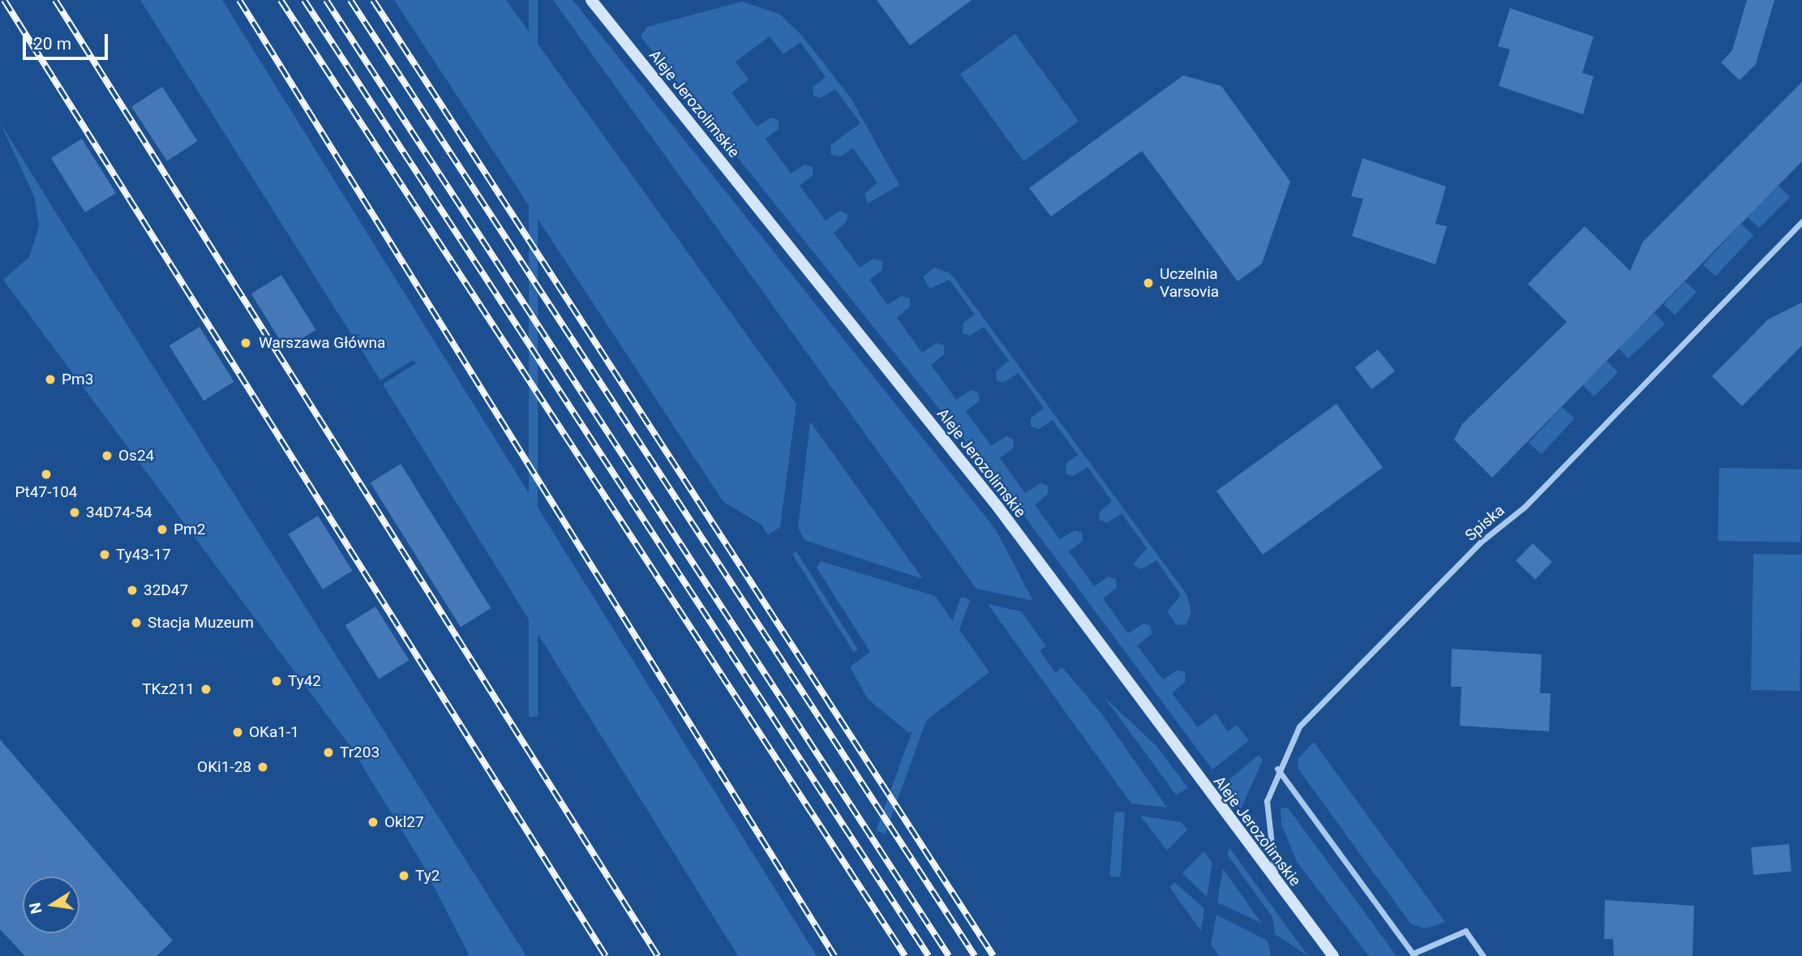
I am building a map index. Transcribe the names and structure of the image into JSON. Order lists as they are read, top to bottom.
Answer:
{
  "streets": {
    "main road": ["Aleje Jerozolimskie"],
    "street": ["Spiska"]
  },
  "crossings": [
    ["Aleje Jerozolimskie", "Spiska"]
  ],
  "places": [
    "Uczelnia Varsovia",
    "Warszawa Główna",
    "Pm3",
    "Os24",
    "Pt47-104",
    "34D74-54",
    "Pm2",
    "Ty43-17",
    "32D47",
    "Stacja Muzeum",
    "Ty42",
    "TKz211",
    "OKa1-1",
    "Tr203",
    "OKi1-28",
    "Okl27",
    "Ty2"
  ],
  "scale_bar": "20 m",
  "north": "left"
}
